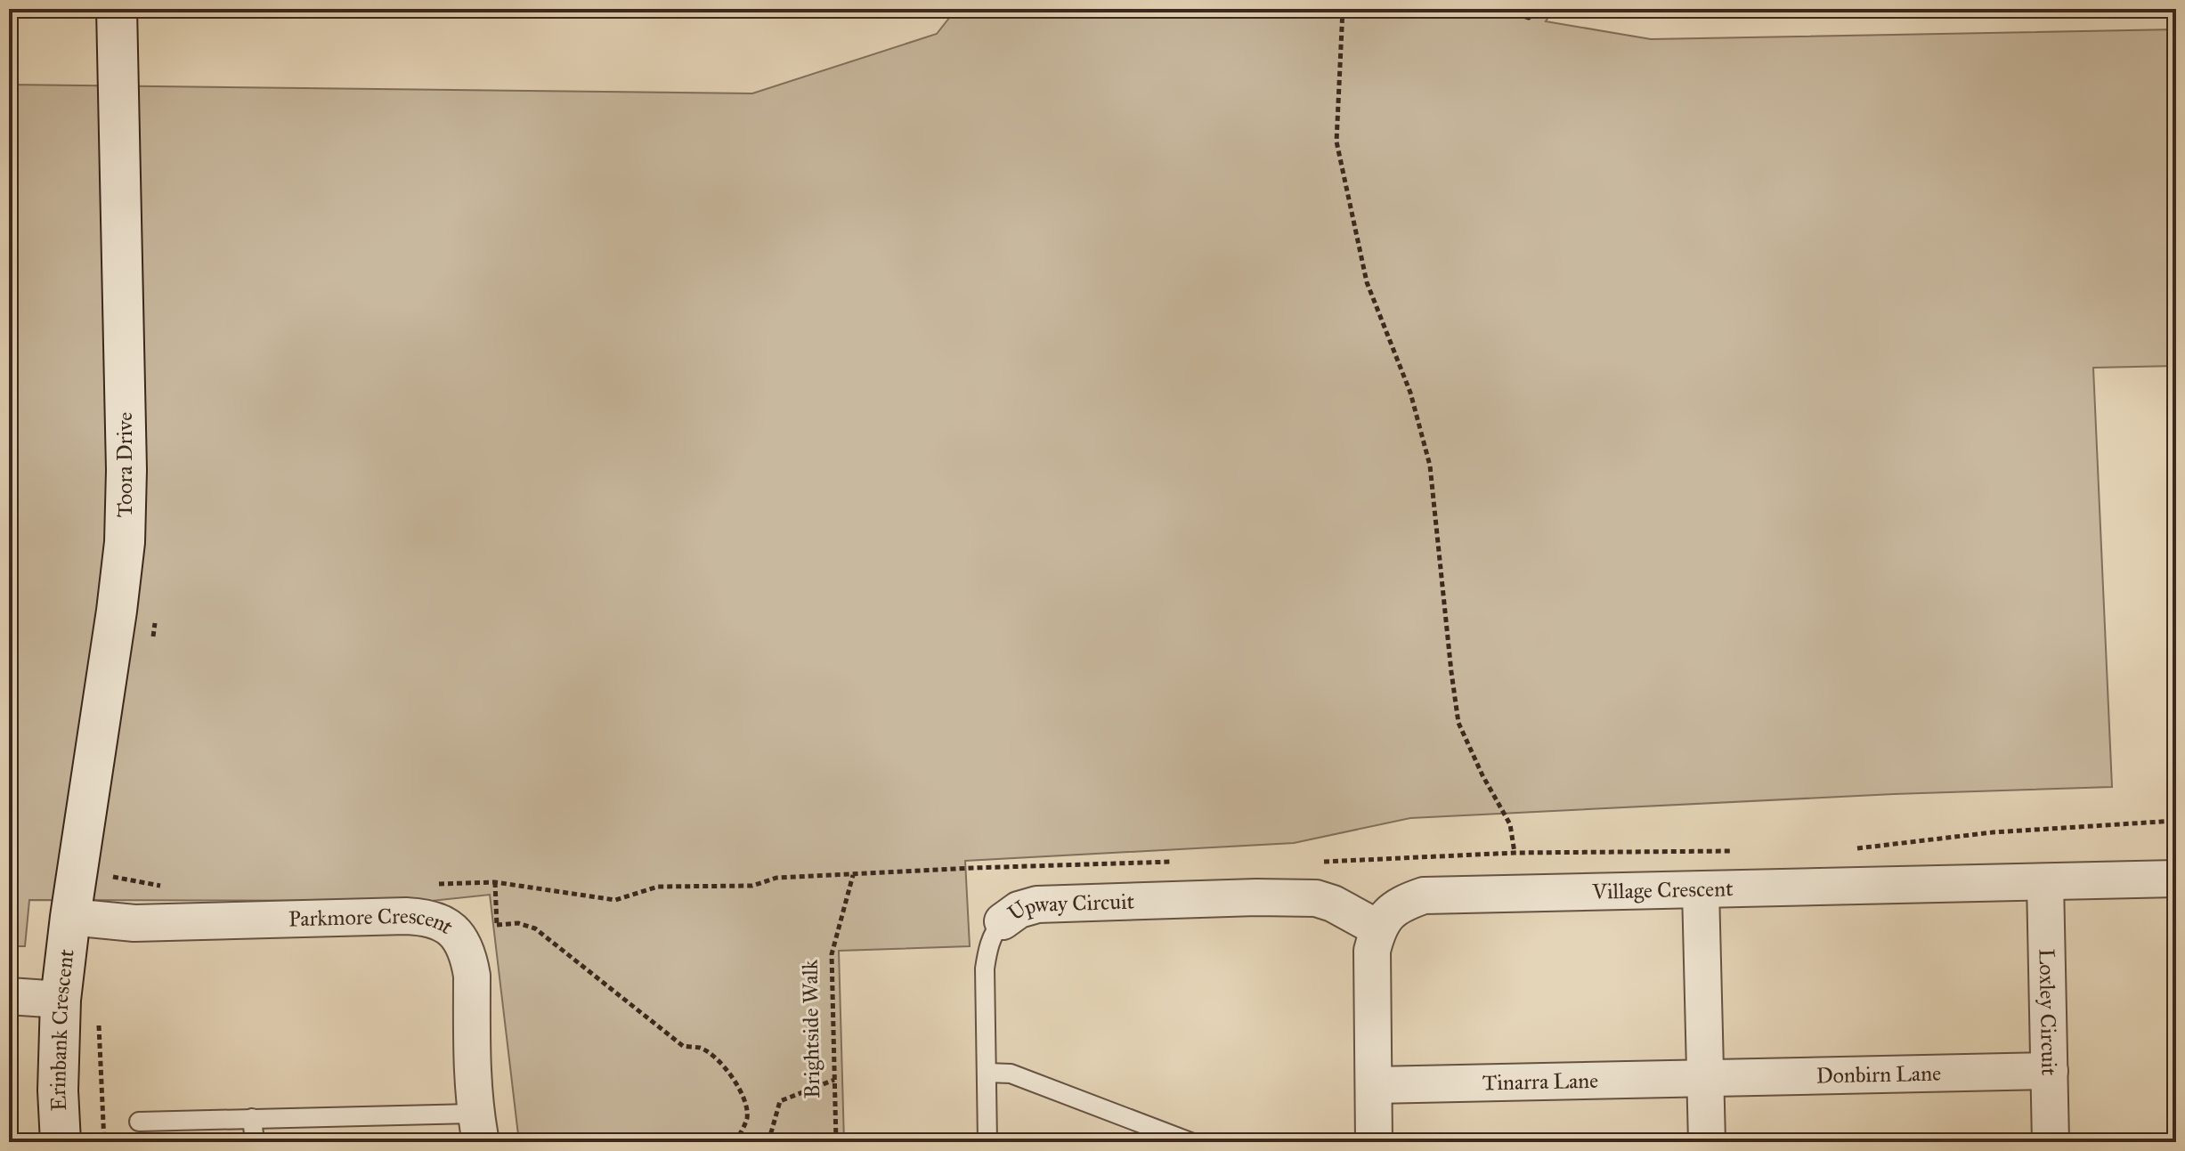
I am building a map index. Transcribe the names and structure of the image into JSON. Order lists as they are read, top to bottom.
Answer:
{
  "streets": {
    "street": [
      "Toora Drive",
      "Village Crescent",
      "Upway Circuit",
      "Parkmore Crescent",
      "Loxley Circuit",
      "Erinbank Crescent",
      "Donbirn Lane",
      "Tinarra Lane"
    ],
    "path": ["Brightside Walk"]
  },
  "crossings": [
    ["Toora Drive", "Parkmore Crescent"],
    ["Toora Drive", "Erinbank Crescent"],
    ["Village Crescent", "Upway Circuit"],
    ["Village Crescent", "Loxley Circuit"],
    ["Parkmore Crescent", "Erinbank Crescent"],
    ["Loxley Circuit", "Donbirn Lane"],
    ["Donbirn Lane", "Tinarra Lane"]
  ]
}
